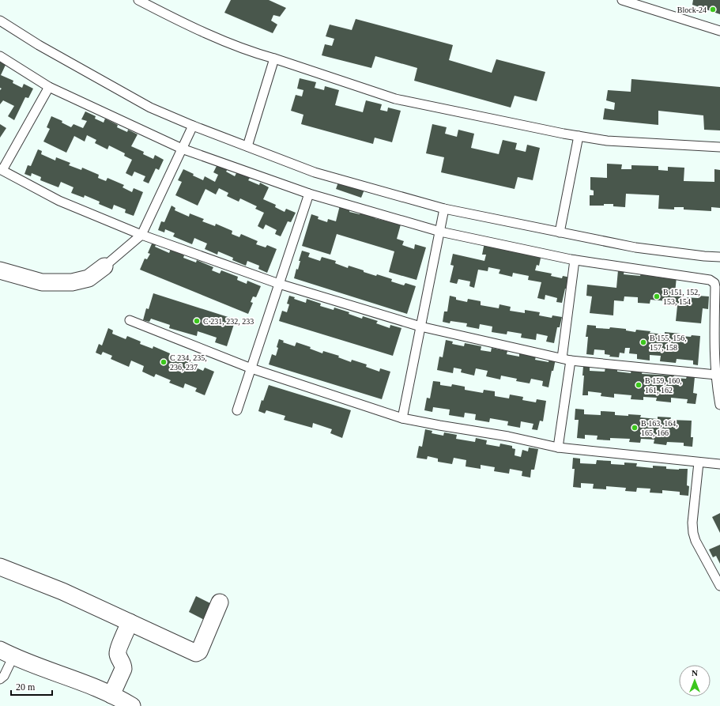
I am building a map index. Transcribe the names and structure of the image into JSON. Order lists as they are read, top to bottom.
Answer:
{
  "places": [
    "Block-24",
    "B 151, 152, 153, 154",
    "C 231, 232, 233",
    "B 155, 156, 157, 158",
    "C 234, 235, 236, 237",
    "B 159, 160, 161, 162",
    "B 163, 164, 165, 166"
  ],
  "scale_bar": "20 m",
  "north": "top"
}
